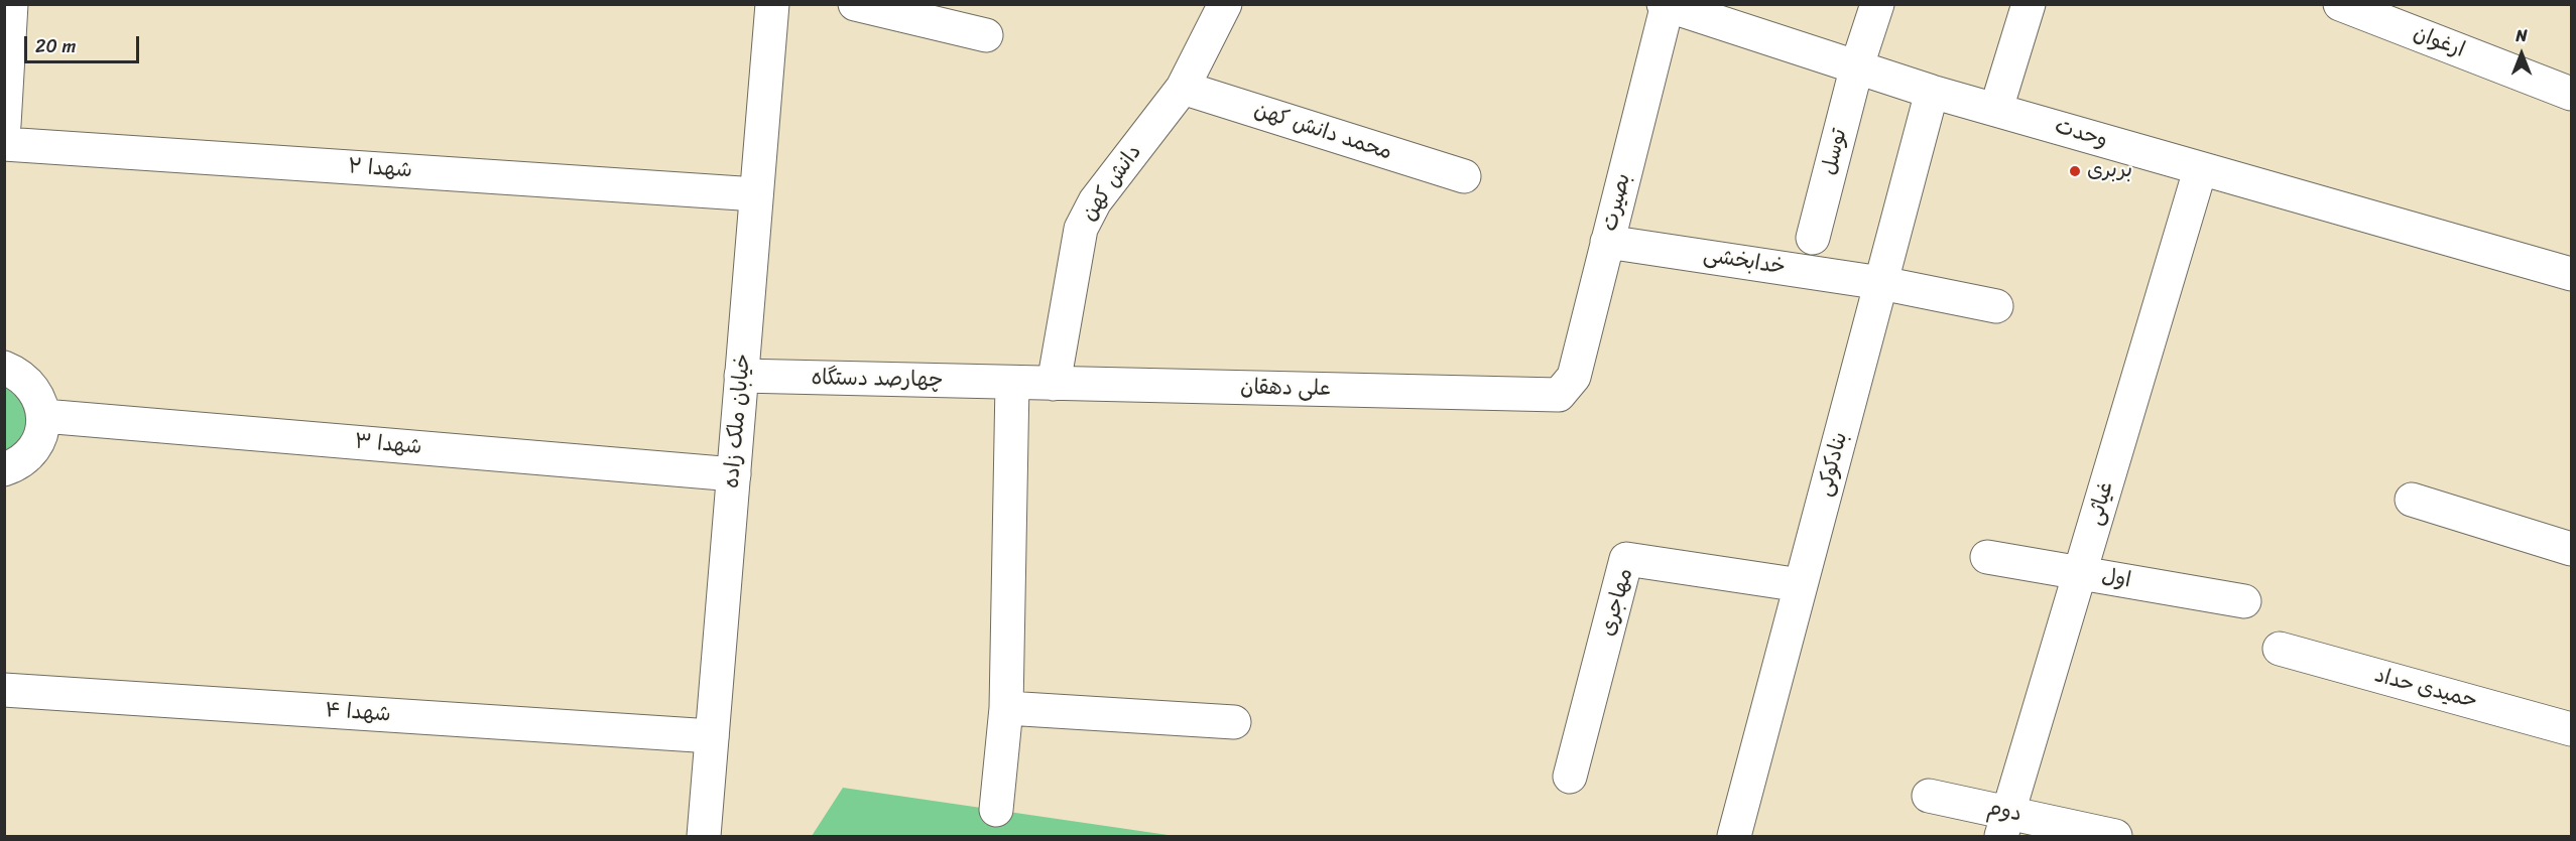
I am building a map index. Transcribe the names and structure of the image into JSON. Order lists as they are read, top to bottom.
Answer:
{
  "streets": {
    "street": [
      "ارغوان",
      "محمد دانش کهن",
      "وحدت",
      "توسل",
      "شهدا ۲",
      "دانش کهن",
      "بصیرت",
      "خدابخشی",
      "چهارصد دستگاه",
      "علی دهقان",
      "خیابان ملک زاده",
      "شهدا ۳",
      "بنادکوکی",
      "غیاثی",
      "اول",
      "مهاجری",
      "حمیدی حداد",
      "شهدا ۴",
      "دوم"
    ]
  },
  "crossings": [
    ["محمد دانش کهن", "دانش کهن"],
    ["وحدت", "توسل"],
    ["وحدت", "بصیرت"],
    ["وحدت", "بنادکوکی"],
    ["وحدت", "غیاثی"],
    ["شهدا ۲", "خیابان ملک زاده"],
    ["دانش کهن", "علی دهقان"],
    ["بصیرت", "خدابخشی"],
    ["بصیرت", "علی دهقان"],
    ["خدابخشی", "بنادکوکی"],
    ["چهارصد دستگاه", "علی دهقان"],
    ["چهارصد دستگاه", "خیابان ملک زاده"],
    ["خیابان ملک زاده", "شهدا ۳"],
    ["خیابان ملک زاده", "شهدا ۴"],
    ["بنادکوکی", "مهاجری"],
    ["غیاثی", "اول"],
    ["غیاثی", "دوم"]
  ],
  "places": ["بربری"],
  "scale_bar": "20 m",
  "north": "top"
}
